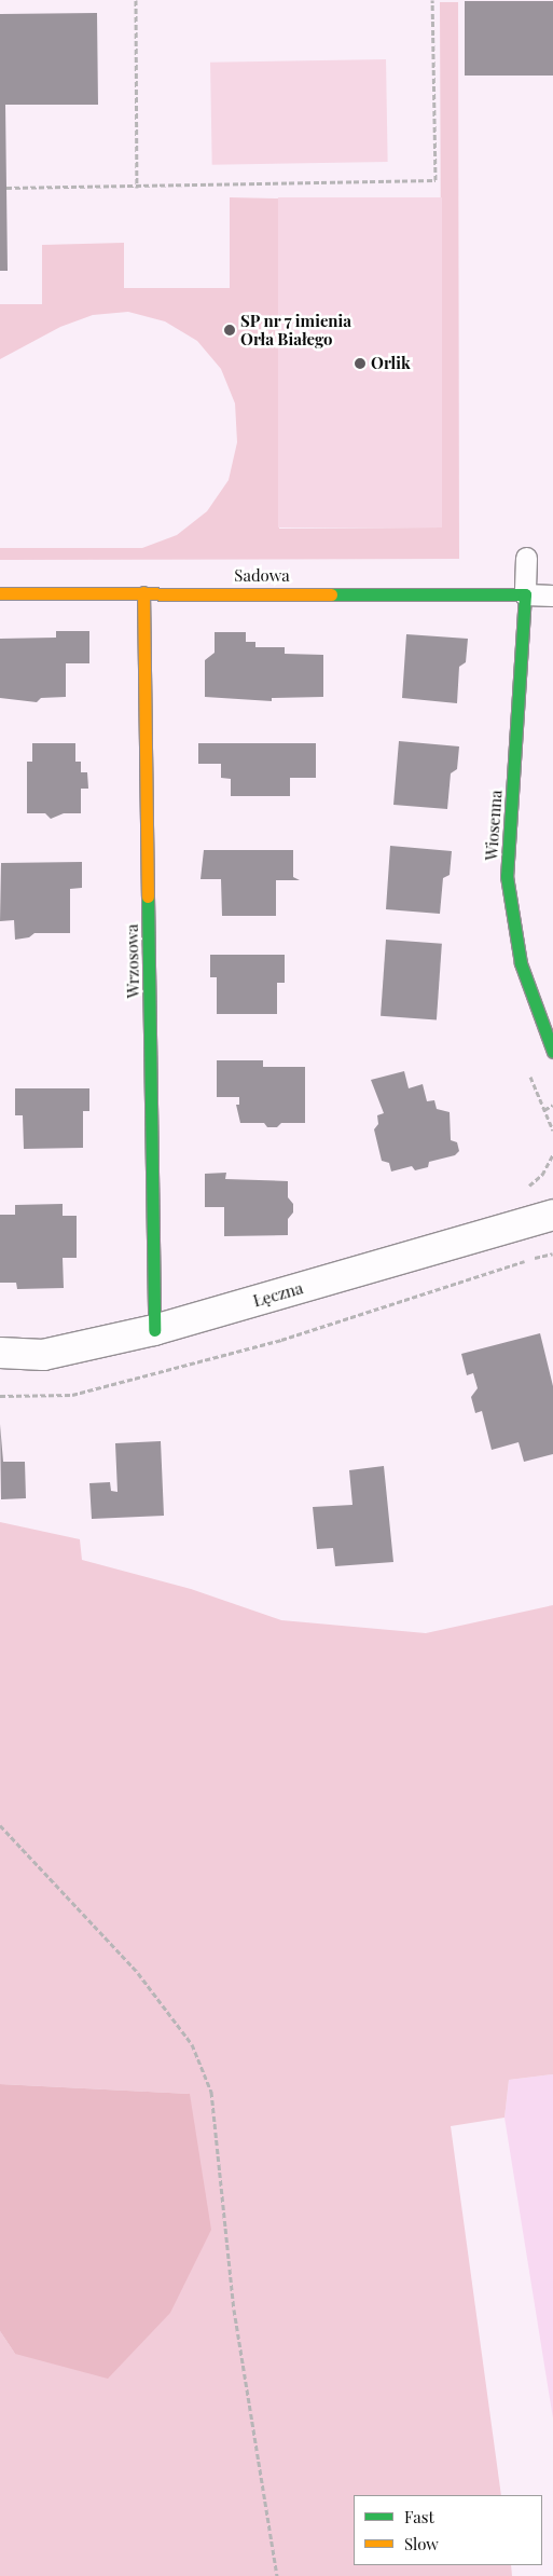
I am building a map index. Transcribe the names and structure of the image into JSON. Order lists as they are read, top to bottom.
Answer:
{
  "streets": {
    "street": [
      "Sadowa",
      "Wiosenna",
      "Wrzosowa",
      "Łęczna"
    ]
  },
  "crossings": [
    ["Sadowa", "Wiosenna"],
    ["Sadowa", "Wrzosowa"],
    ["Wrzosowa", "Łęczna"]
  ],
  "places": ["SP nr 7 imienia Orła Białego", "Orlik"],
  "legend": ["Fast", "Slow"]
}
